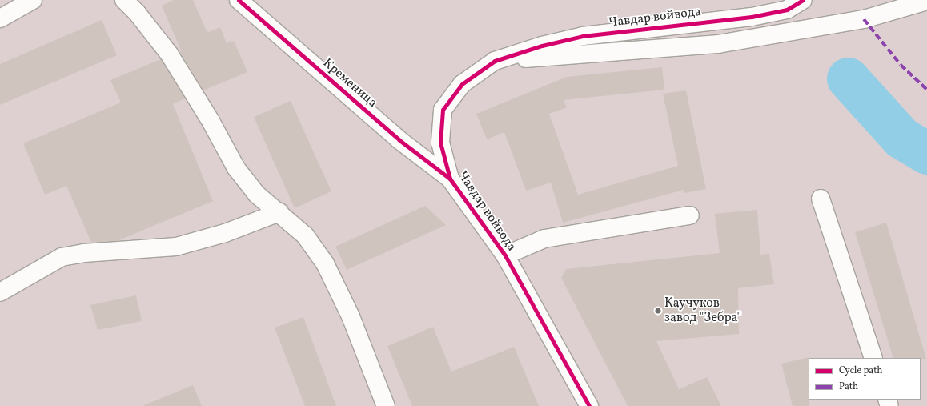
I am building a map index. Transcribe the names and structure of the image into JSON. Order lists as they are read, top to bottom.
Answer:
{
  "streets": {
    "street": ["Чавдар войвода", "Кременица"]
  },
  "crossings": [
    ["Чавдар войвода", "Кременица"]
  ],
  "places": ["Каучуков завод \"Зебра\""],
  "legend": ["Cycle path", "Path"]
}
